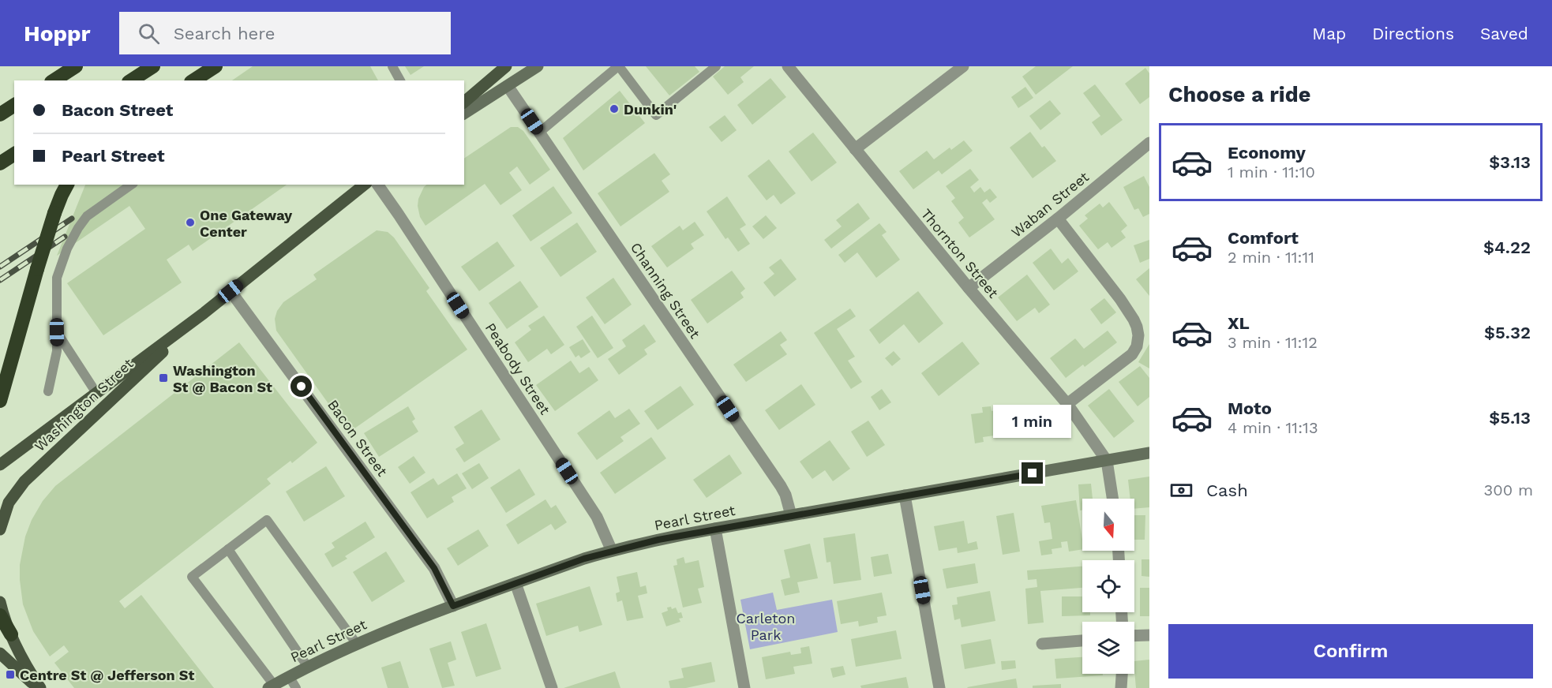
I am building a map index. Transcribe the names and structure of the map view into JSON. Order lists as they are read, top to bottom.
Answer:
{
  "streets": {
    "main road": ["Washington Street"],
    "street": [
      "Waban Street",
      "Thornton Street",
      "Channing Street",
      "Peabody Street",
      "Bacon Street",
      "Pearl Street"
    ]
  },
  "crossings": [
    ["Waban Street", "Thornton Street"],
    ["Thornton Street", "Pearl Street"],
    ["Channing Street", "Pearl Street"],
    ["Peabody Street", "Pearl Street"],
    ["Washington Street", "Bacon Street"],
    ["Bacon Street", "Pearl Street"]
  ],
  "parks": ["Carleton Park"],
  "places": {
    "other": ["Dunkin'", "One Gateway Center"],
    "transit": ["Washington St @ Bacon St", "Centre St @ Jefferson St"]
  },
  "north": "bottom",
  "page": {
    "header": "Hoppr",
    "search": "Search here",
    "nav": ["Map", "Directions", "Saved"],
    "heading": "Choose a ride",
    "banner": ["Bacon Street", "Pearl Street"],
    "list": [
      {
        "name": "Economy",
        "note": "1 min · 11:10",
        "value": "$3.13"
      },
      {
        "name": "Comfort",
        "note": "2 min · 11:11",
        "value": "$4.22"
      },
      {
        "name": "XL",
        "note": "3 min · 11:12",
        "value": "$5.32"
      },
      {
        "name": "Moto",
        "note": "4 min · 11:13",
        "value": "$5.13"
      }
    ],
    "bubble": "1 min",
    "pay": ["Cash", "300 m"],
    "buttons": "Confirm"
  }
}
